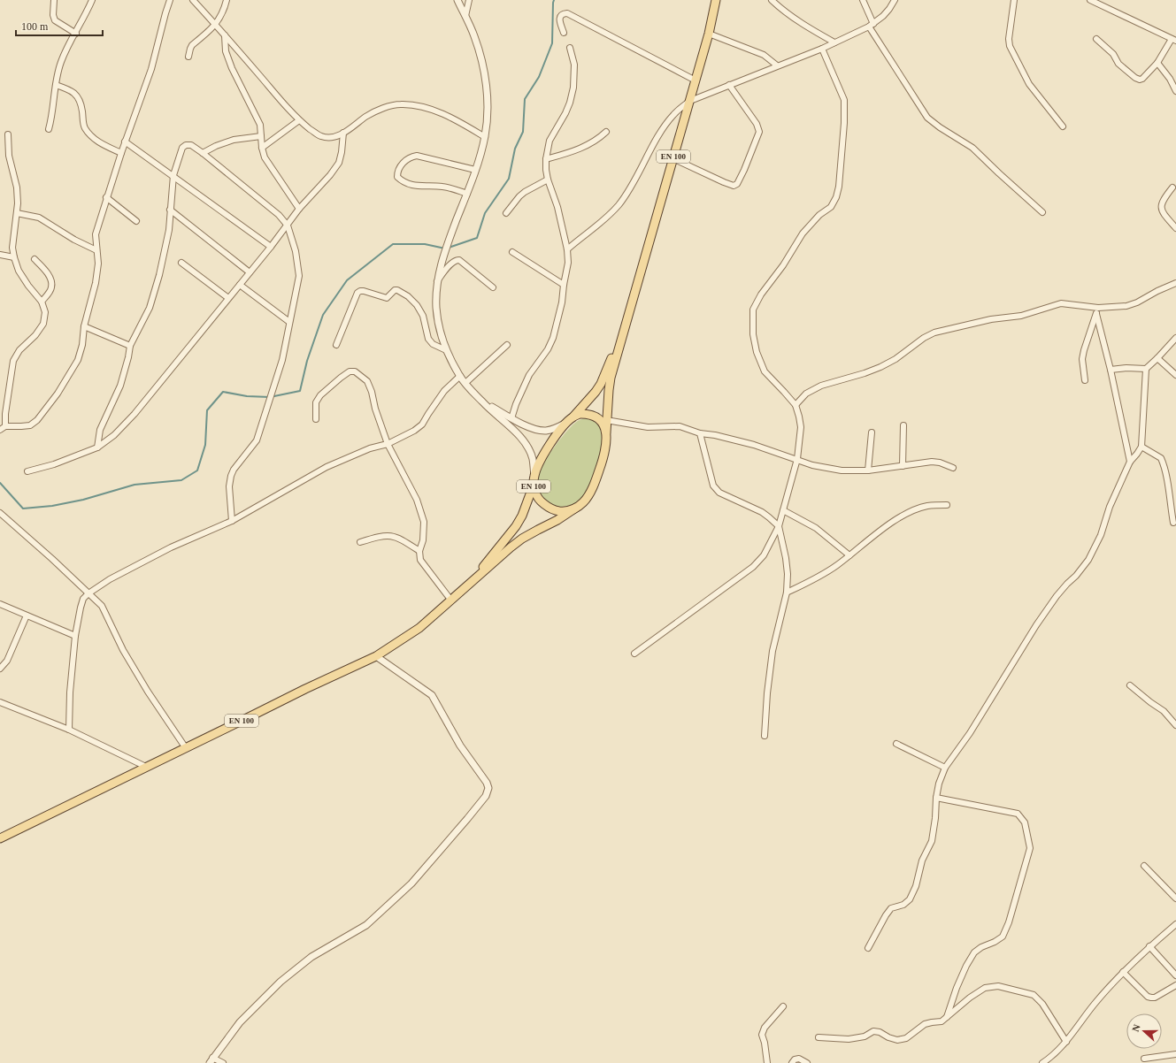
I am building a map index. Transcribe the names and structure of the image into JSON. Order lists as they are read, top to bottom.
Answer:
{
  "streets": {
    "main road": ["EN 100"]
  },
  "scale_bar": "100 m",
  "north": "left"
}
